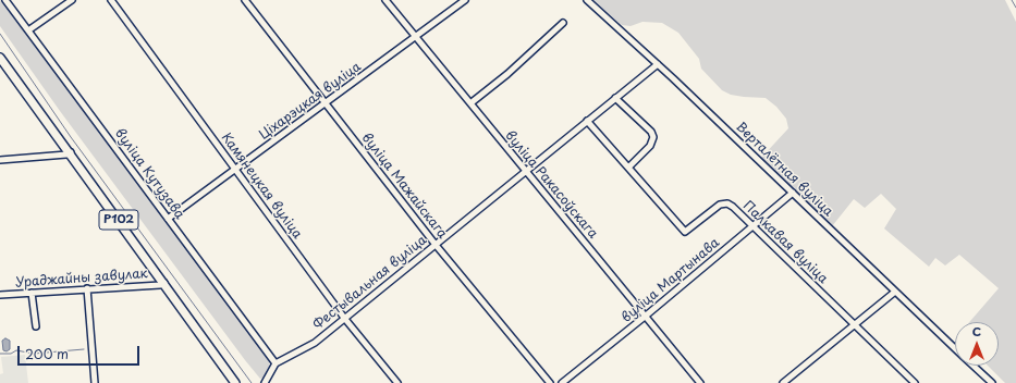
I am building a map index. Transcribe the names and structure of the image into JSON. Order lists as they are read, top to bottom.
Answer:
{
  "streets": {
    "main road": ["Р102"],
    "street": [
      "Ціхарэцкая вуліца",
      "Верталётная вуліца",
      "вуліца Кутузава",
      "вуліца Ракасоўскага",
      "Камянецкая вуліца",
      "вуліца Мажайскага",
      "Палкавая вуліца",
      "Ураджайны завулак",
      "вуліца Мартынава",
      "Фестывальная вуліца"
    ]
  },
  "crossings": [
    ["Ціхарэцкая вуліца", "вуліца Кутузава"],
    ["Ціхарэцкая вуліца", "вуліца Ракасоўскага"],
    ["Ціхарэцкая вуліца", "Камянецкая вуліца"],
    ["Ціхарэцкая вуліца", "вуліца Мажайскага"],
    ["Верталётная вуліца", "вуліца Мартынава"],
    ["Верталётная вуліца", "Фестывальная вуліца"],
    ["вуліца Кутузава", "Фестывальная вуліца"],
    ["вуліца Ракасоўскага", "вуліца Мартынава"],
    ["вуліца Ракасоўскага", "Фестывальная вуліца"],
    ["Камянецкая вуліца", "Фестывальная вуліца"],
    ["вуліца Мажайскага", "Фестывальная вуліца"],
    ["Р102", "Ураджайны завулак"],
    ["Палкавая вуліца", "вуліца Мартынава"],
    ["Палкавая вуліца", "Фестывальная вуліца"]
  ],
  "scale_bar": "200 m",
  "north": "top"
}
